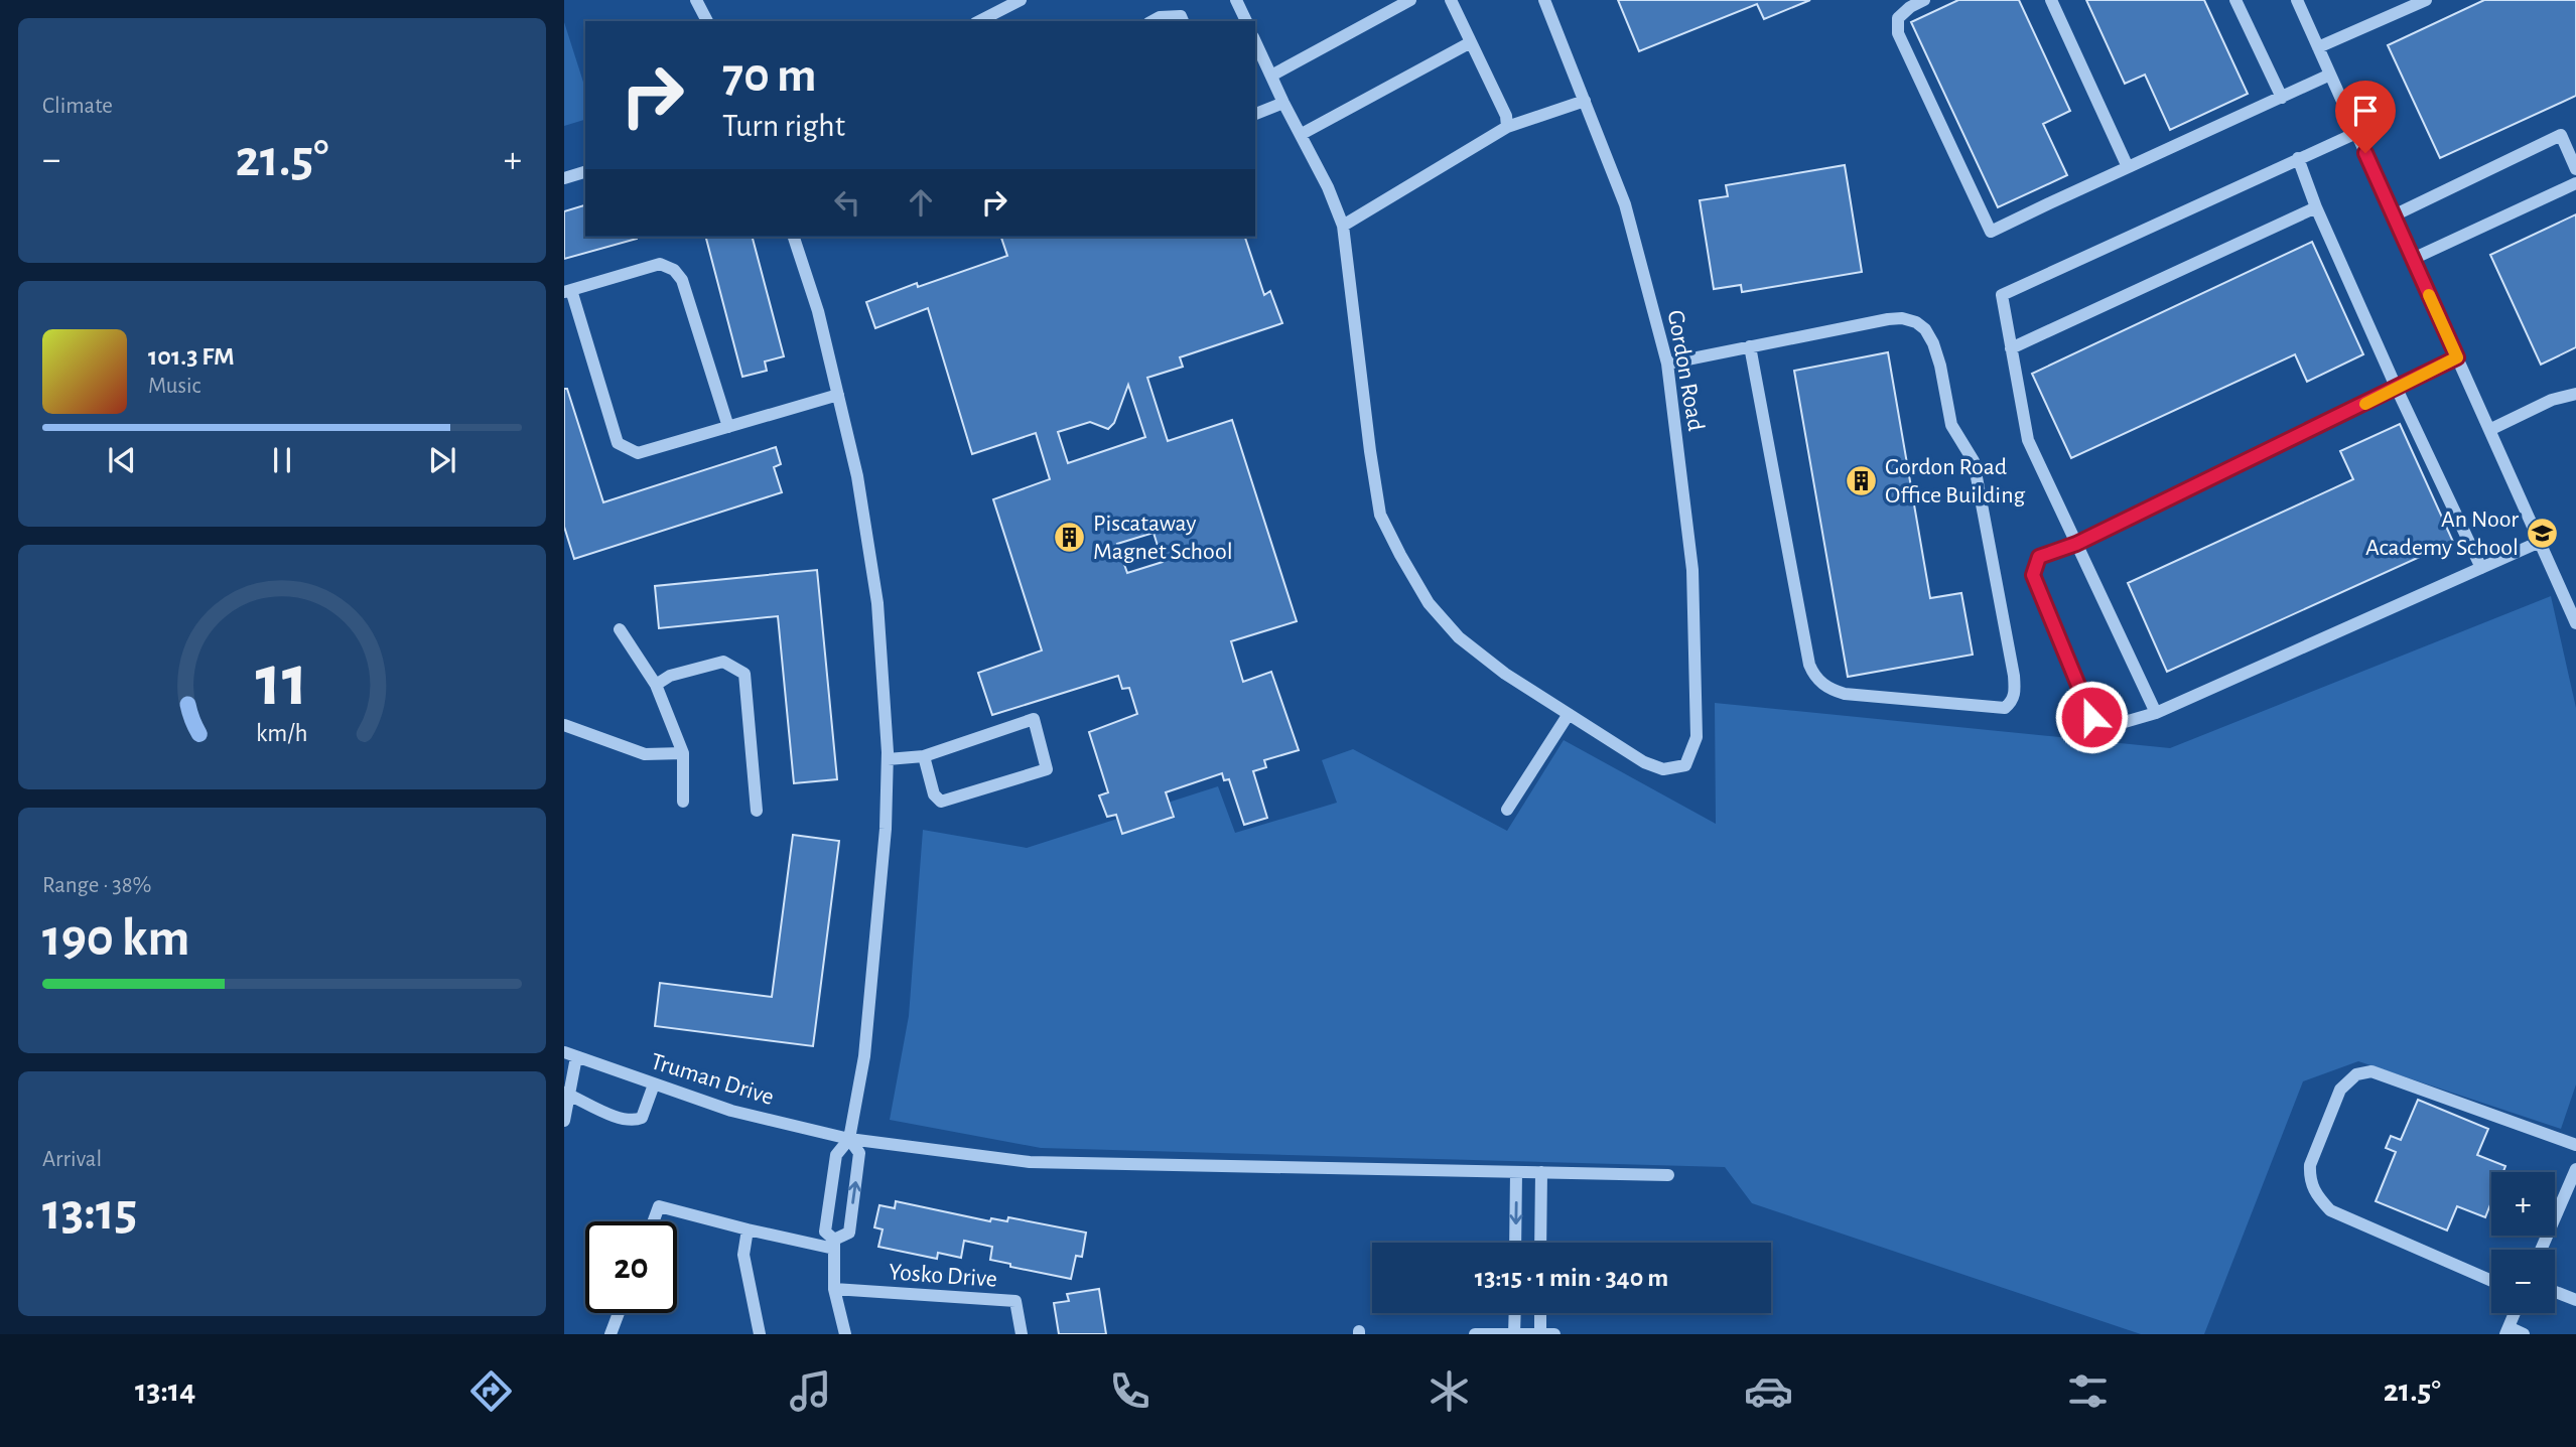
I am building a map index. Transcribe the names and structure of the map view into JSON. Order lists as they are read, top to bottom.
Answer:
{
  "streets": {
    "street": ["Gordon Road", "Truman Drive", "Yosko Drive"]
  },
  "places": {
    "building": ["Gordon Road Office Building", "Piscataway Magnet School"],
    "school or university": ["An Noor Academy School"]
  },
  "page": {
    "tile": [
      "Climate",
      ["Range · 38%", "190 km"],
      ["Arrival", "13:15"]
    ],
    "turn": ["70 m", "Turn right"],
    "heat": ["−", "21.5°", "+"],
    "song": ["101.3 FM", "Music"],
    "map_buttons": ["+", "−"],
    "limit": "20",
    "trip": "13:15 · 1 min · 340 m",
    "tabs": ["13:14", "21.5°"],
    "gauge": ["11", "km/h"]
  }
}
